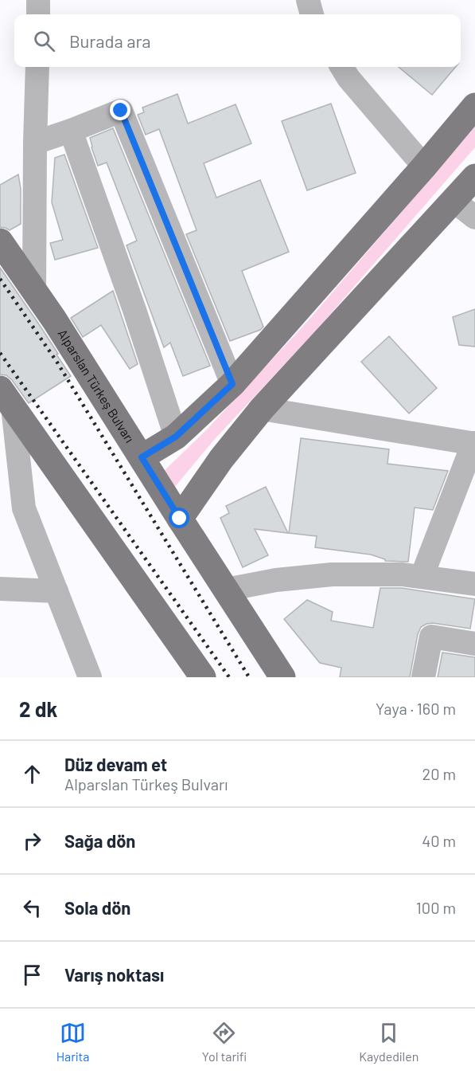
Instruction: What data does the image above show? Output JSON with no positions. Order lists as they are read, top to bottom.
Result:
{
  "streets": {
    "main road": ["Alparslan Türkeş Bulvarı"]
  },
  "page": {
    "search": "Burada ara",
    "heading": ["2 dk", "Yaya · 160 m"],
    "list": [
      ["Düz devam et", "Alparslan Türkeş Bulvarı", "20 m"],
      ["Sağa dön", "40 m"],
      ["Sola dön", "100 m"],
      "Varış noktası"
    ],
    "nav": ["Harita", "Yol tarifi", "Kaydedilen"]
  }
}
